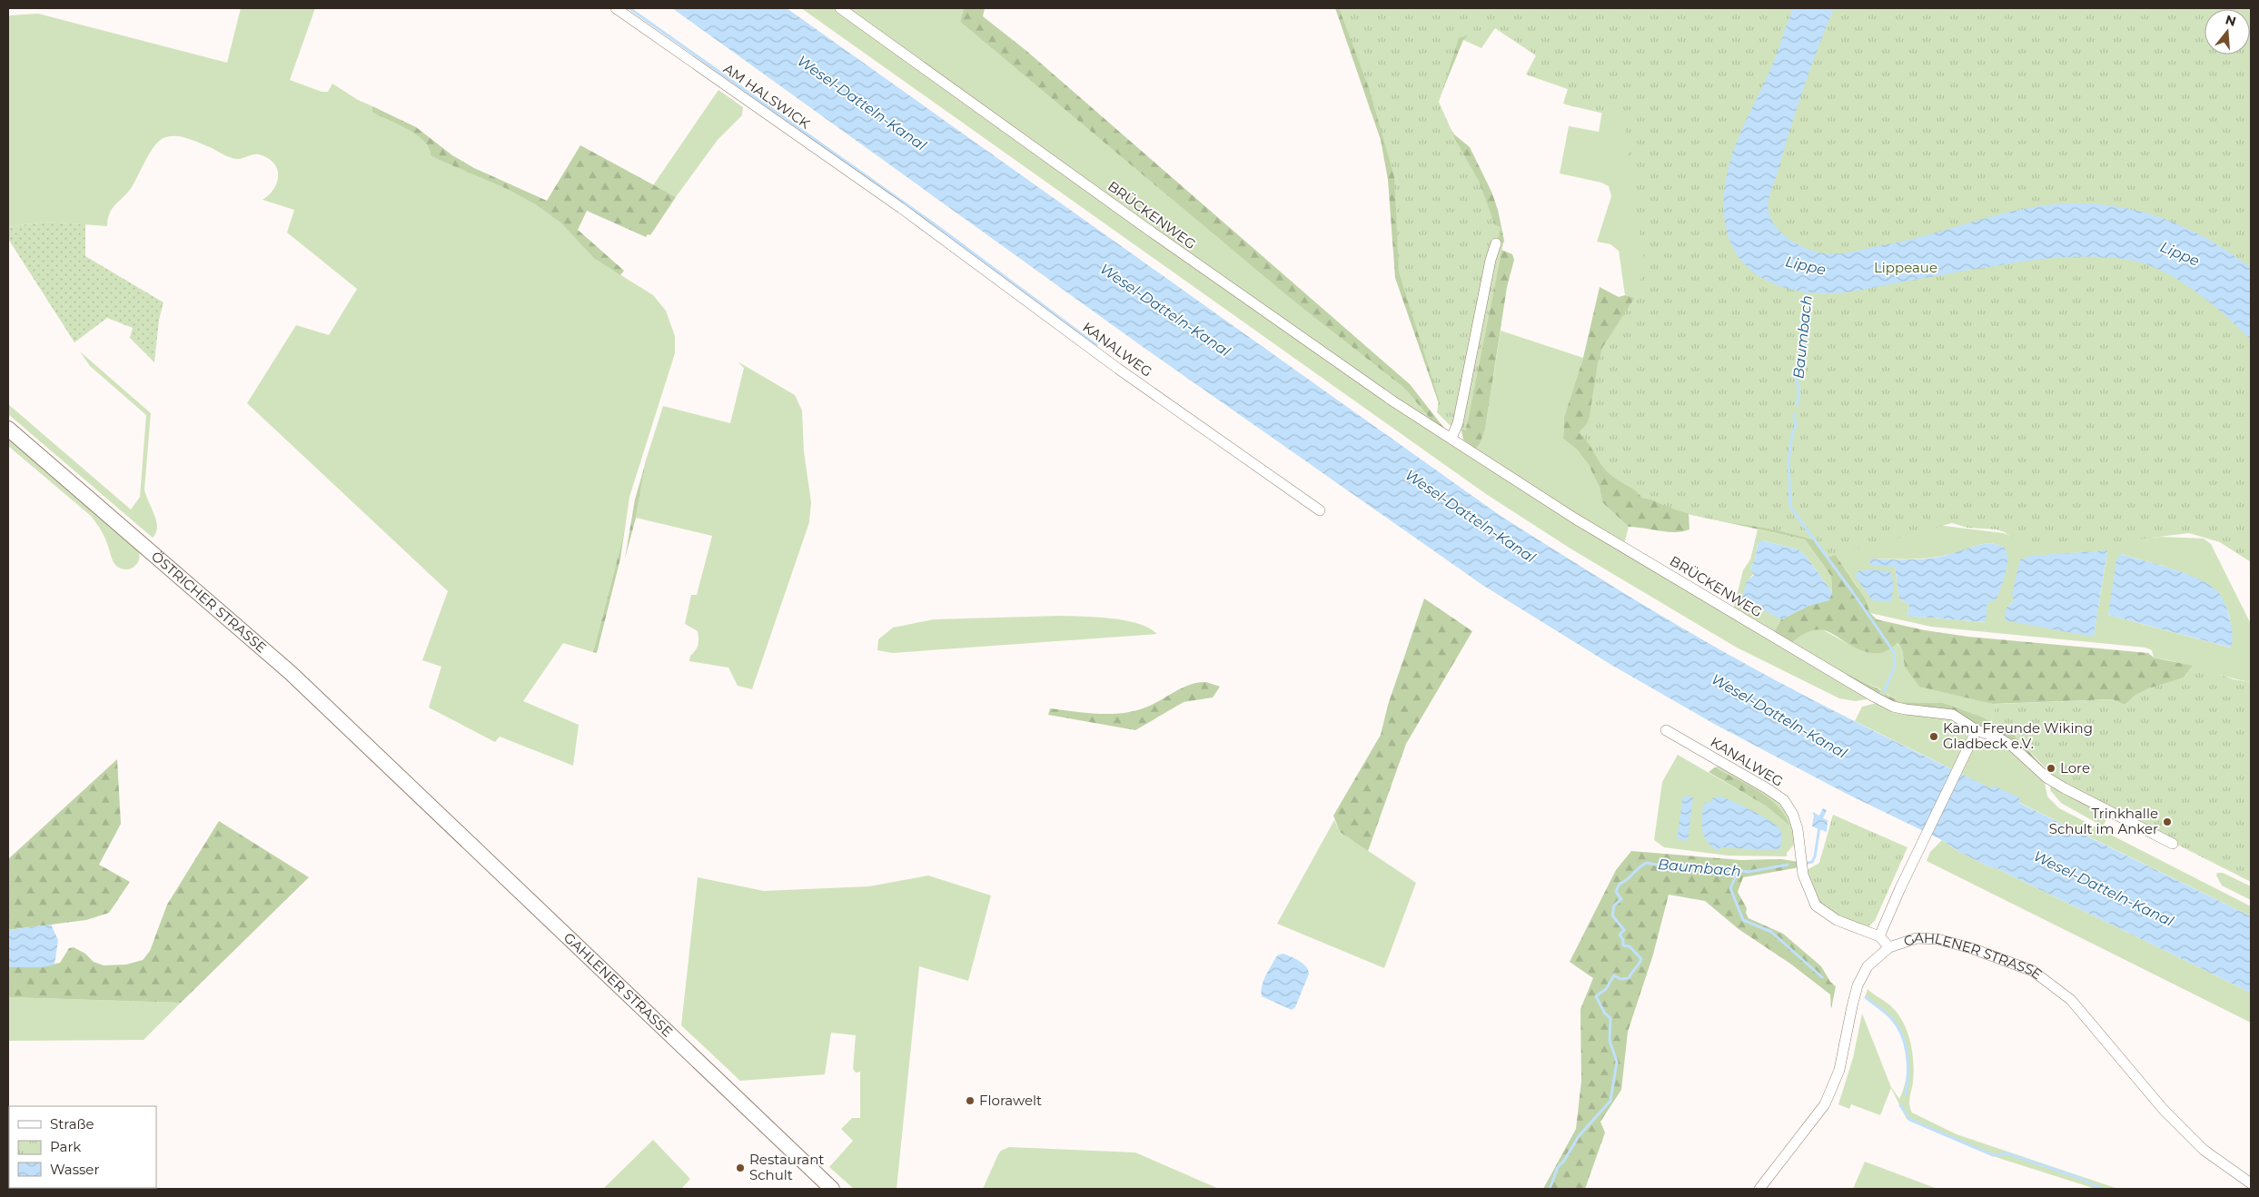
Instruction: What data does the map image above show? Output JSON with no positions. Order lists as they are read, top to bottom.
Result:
{
  "streets": {
    "main road": ["ÖSTRICHER STRASSE", "GAHLENER STRASSE"],
    "street": ["AM HALSWICK", "BRÜCKENWEG", "KANALWEG"]
  },
  "crossings": [
    ["AM HALSWICK", "KANALWEG"],
    ["KANALWEG", "GAHLENER STRASSE"],
    ["ÖSTRICHER STRASSE", "GAHLENER STRASSE"]
  ],
  "water": ["Wesel-Datteln-Kanal", "Lippe", "Baumbach"],
  "parks": ["Lippeaue"],
  "places": [
    "Kanu Freunde Wiking Gladbeck e.V.",
    "Lore",
    "Trinkhalle Schult im Anker",
    "Florawelt",
    "Restaurant Schult"
  ],
  "legend": ["Straße", "Park", "Wasser"],
  "north": "top"
}
